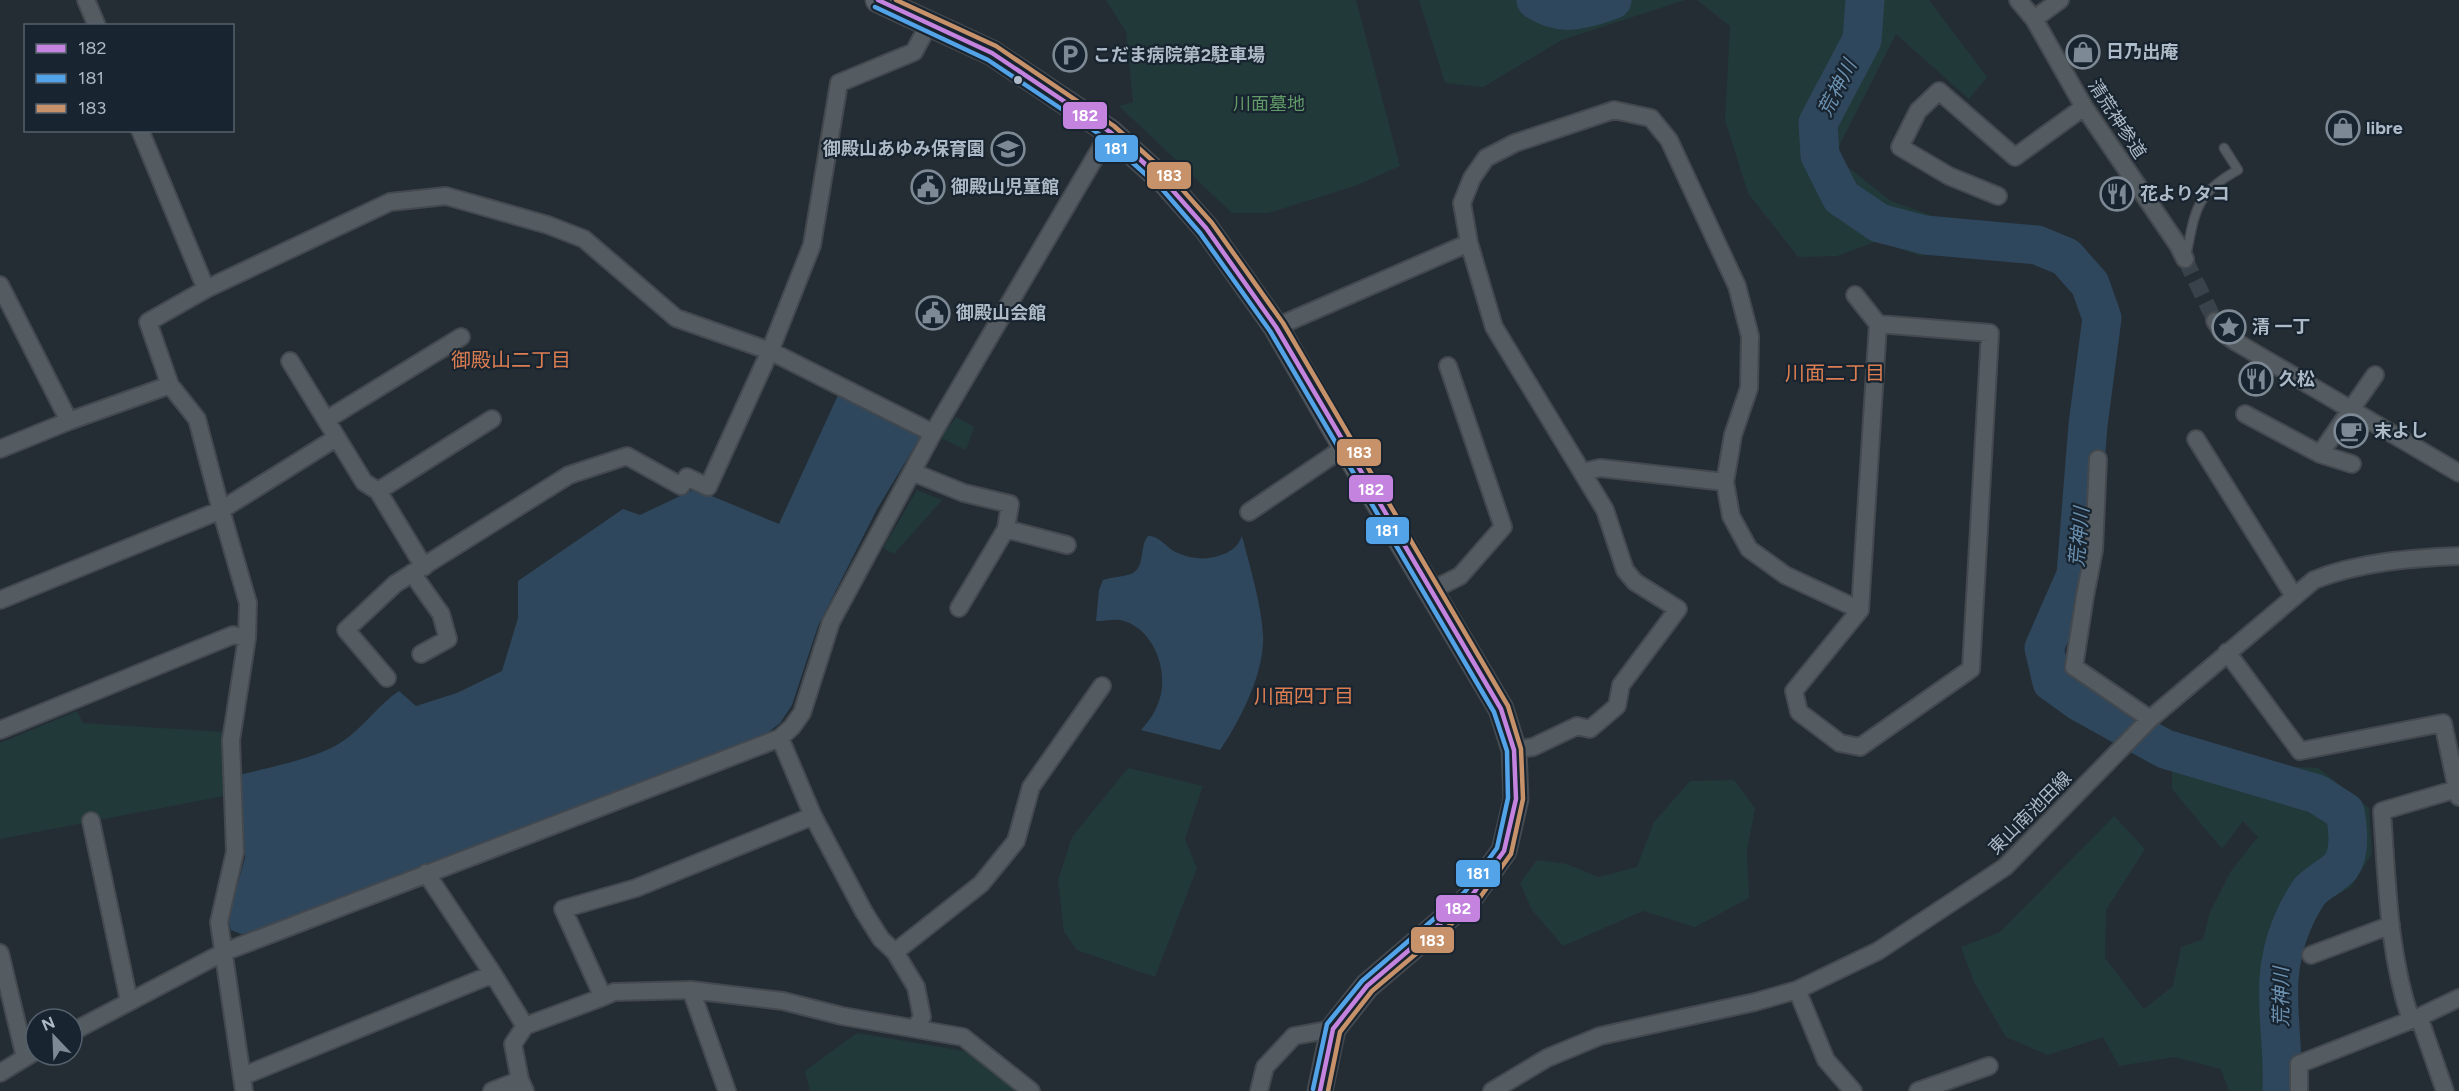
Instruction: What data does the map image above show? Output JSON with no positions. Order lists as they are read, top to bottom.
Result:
{
  "streets": {
    "street": ["清荒神参道", "東山南池田線"]
  },
  "districts": ["御殿山二丁目", "川面二丁目", "川面四丁目"],
  "water": ["荒神川"],
  "parks": ["川面墓地"],
  "places": {
    "shop": ["日乃出庵", "libre"],
    "parking": ["こだま病院第2駐車場"],
    "school or university": ["御殿山あゆみ保育園"],
    "public building": ["御殿山児童館", "御殿山会館"],
    "restaurant": ["花よりタコ", "久松"],
    "place": ["清 一丁"],
    "cafe": ["末よし"]
  },
  "lines": ["transit line 182", "transit line 183", "transit line 181"],
  "legend": ["182", "181", "183"],
  "north": "top left"
}
